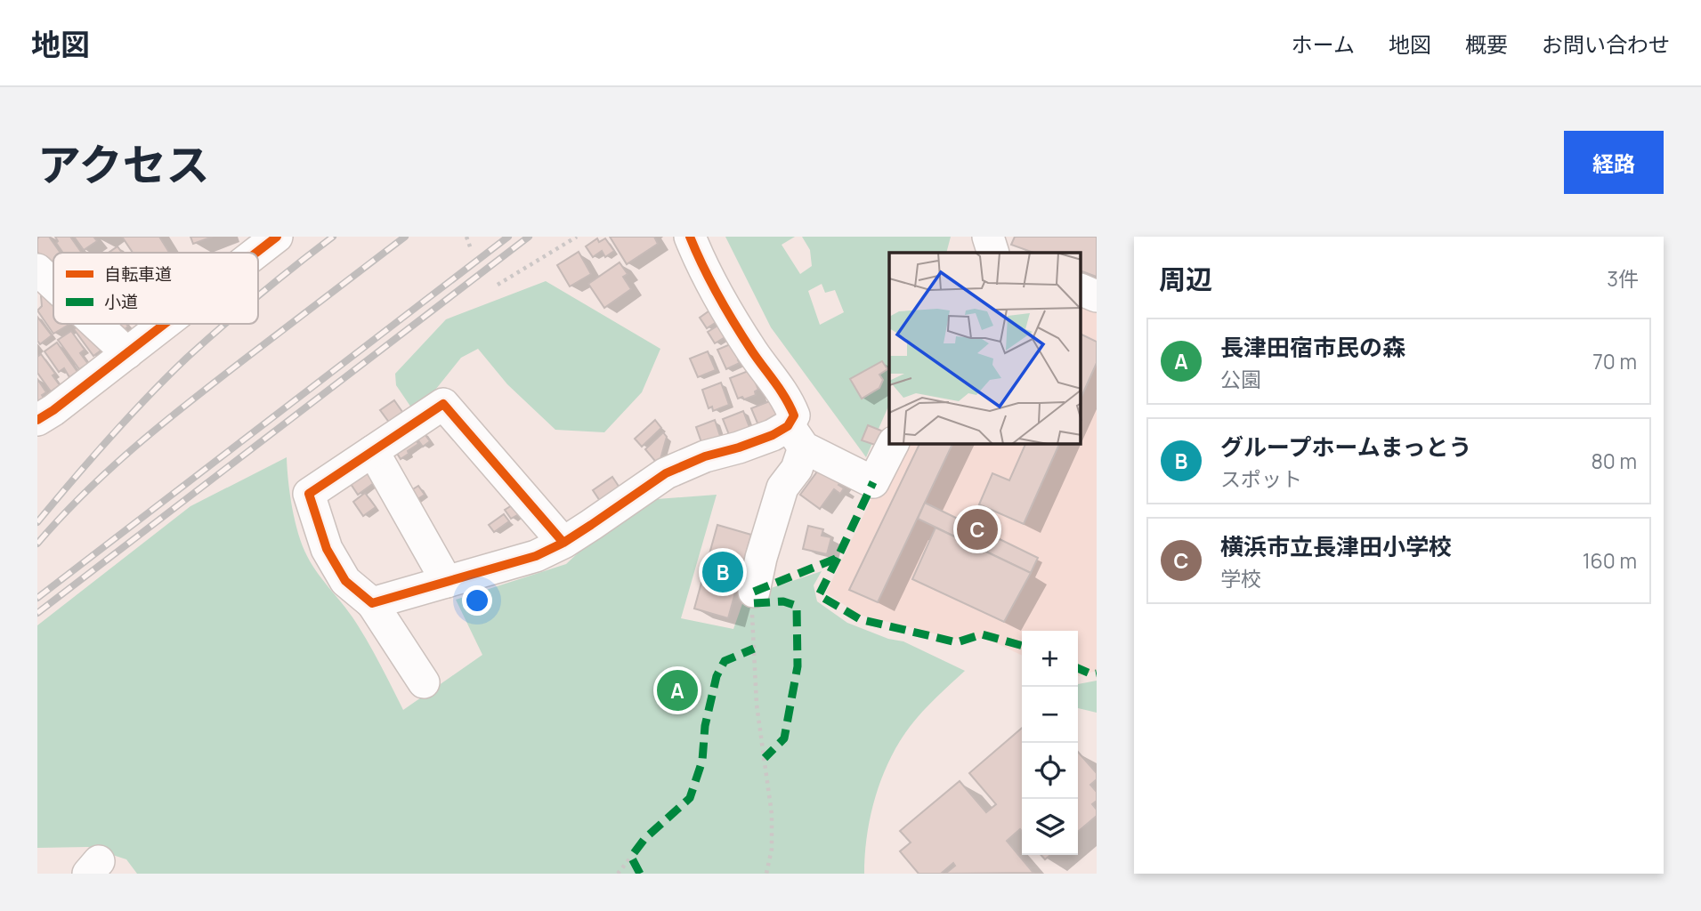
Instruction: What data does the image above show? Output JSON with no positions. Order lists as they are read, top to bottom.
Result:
{
  "legend": ["自転車道", "小道"],
  "page": {
    "header": "地図",
    "nav": [
      "ホーム",
      "地図",
      "概要",
      "お問い合わせ"
    ],
    "title": "アクセス",
    "buttons": "経路",
    "heading": ["周辺", "3件"],
    "list": [
      {
        "mark": "A",
        "name": "長津田宿市民の森",
        "note": "公園",
        "value": "70 m"
      },
      {
        "mark": "B",
        "name": "グループホームまっとう",
        "note": "スポット",
        "value": "80 m"
      },
      {
        "mark": "C",
        "name": "横浜市立長津田小学校",
        "note": "学校",
        "value": "160 m"
      }
    ],
    "pins": ["C", "B", "A"],
    "map_buttons": ["+", "−"]
  }
}
